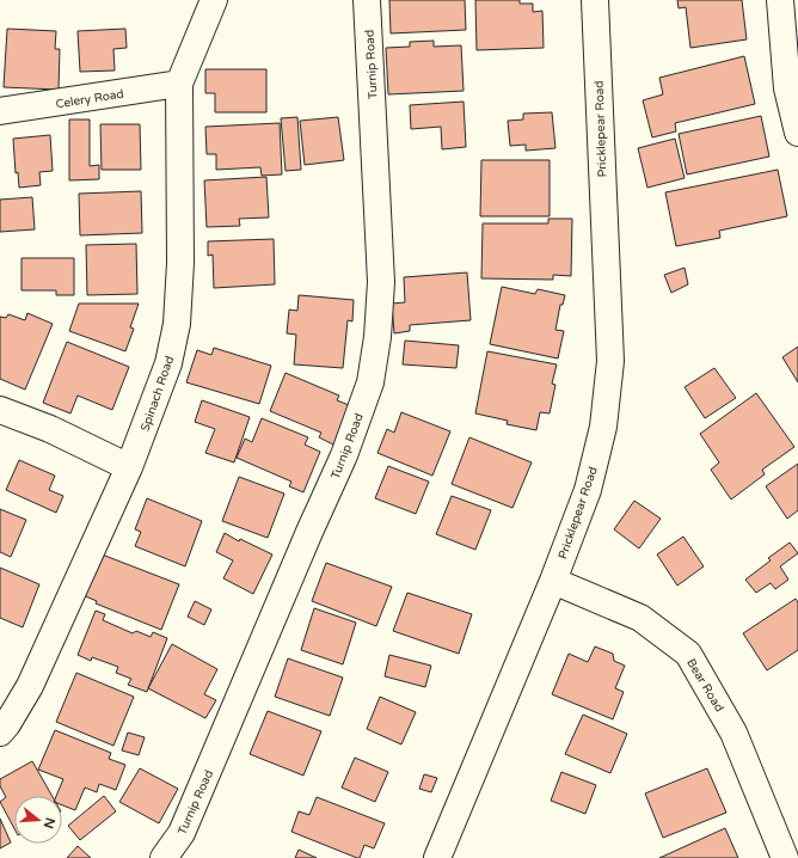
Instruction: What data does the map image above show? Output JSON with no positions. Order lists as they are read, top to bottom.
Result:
{
  "streets": {
    "street": [
      "Turnip Road",
      "Celery Road",
      "Pricklepear Road",
      "Spinach Road",
      "Bear Road"
    ]
  },
  "crossings": [
    ["Celery Road", "Spinach Road"],
    ["Pricklepear Road", "Bear Road"]
  ],
  "north": "right"
}
